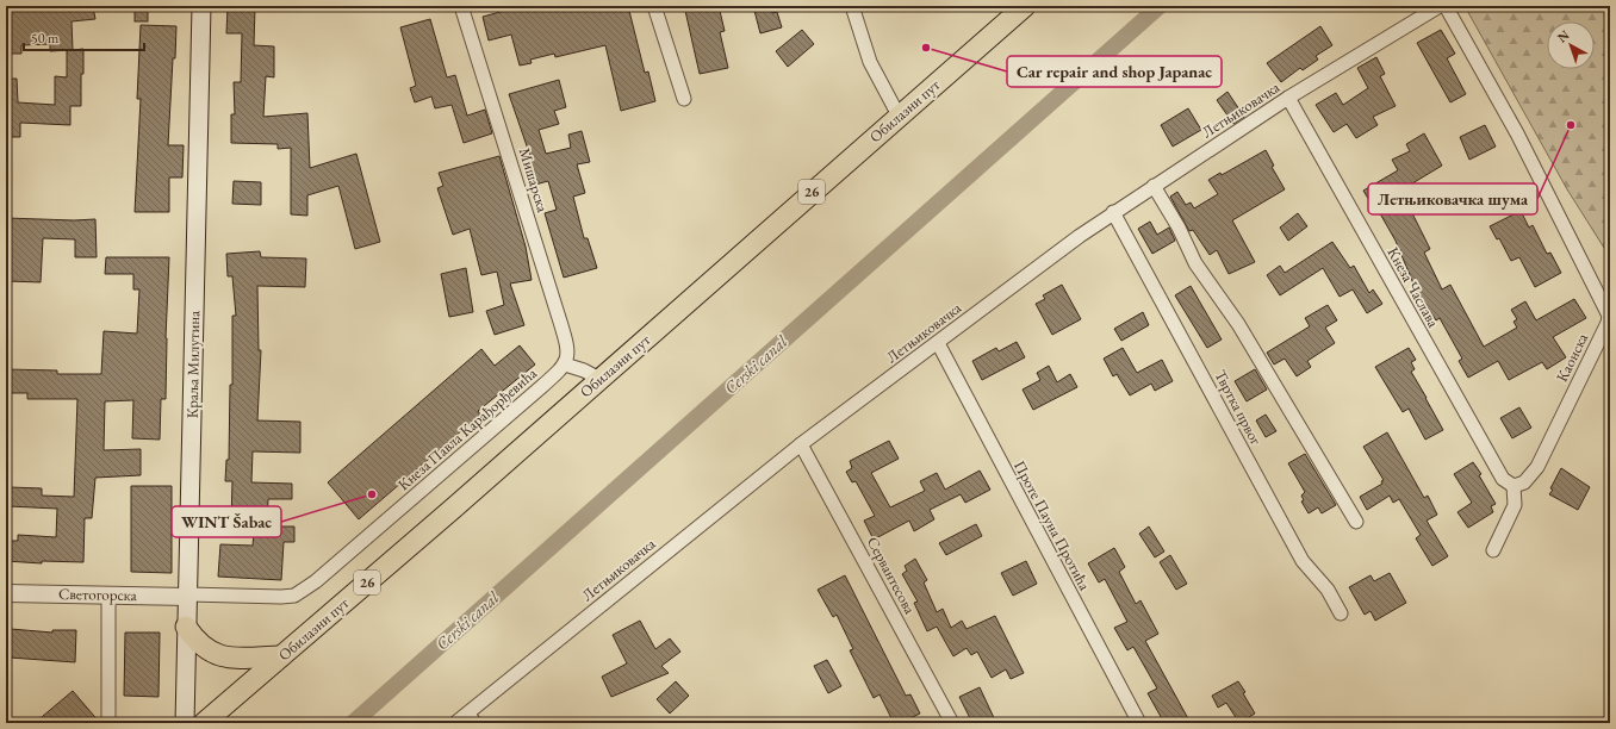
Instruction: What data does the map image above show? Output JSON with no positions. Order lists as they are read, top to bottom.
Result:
{
  "streets": {
    "main road": ["Обилазни пут", "26", "Краља Милутина"],
    "street": [
      "Летњиковачка",
      "Мишарска",
      "Кнеза Часлава",
      "Каонска",
      "Твртка првог",
      "Кнеза Павла Карађорђевића",
      "Проте Пауна Протића",
      "Сервантесова",
      "Светогорска"
    ]
  },
  "crossings": [
    ["Летњиковачка", "Кнеза Часлава"],
    ["Летњиковачка", "Твртка првог"],
    ["Летњиковачка", "Проте Пауна Протића"],
    ["Летњиковачка", "Сервантесова"],
    ["Мишарска", "Кнеза Павла Карађорђевића"],
    ["Кнеза Часлава", "Каонска"],
    ["Краља Милутина", "Кнеза Павла Карађорђевића"],
    ["Краља Милутина", "Светогорска"],
    ["Кнеза Павла Карађорђевића", "Светогорска"]
  ],
  "water": ["Cerski canal"],
  "places": ["Car repair and shop Japanac", "Летњиковачка шума", "WINT Šabac"],
  "scale_bar": "50 m",
  "north": "top left"
}
